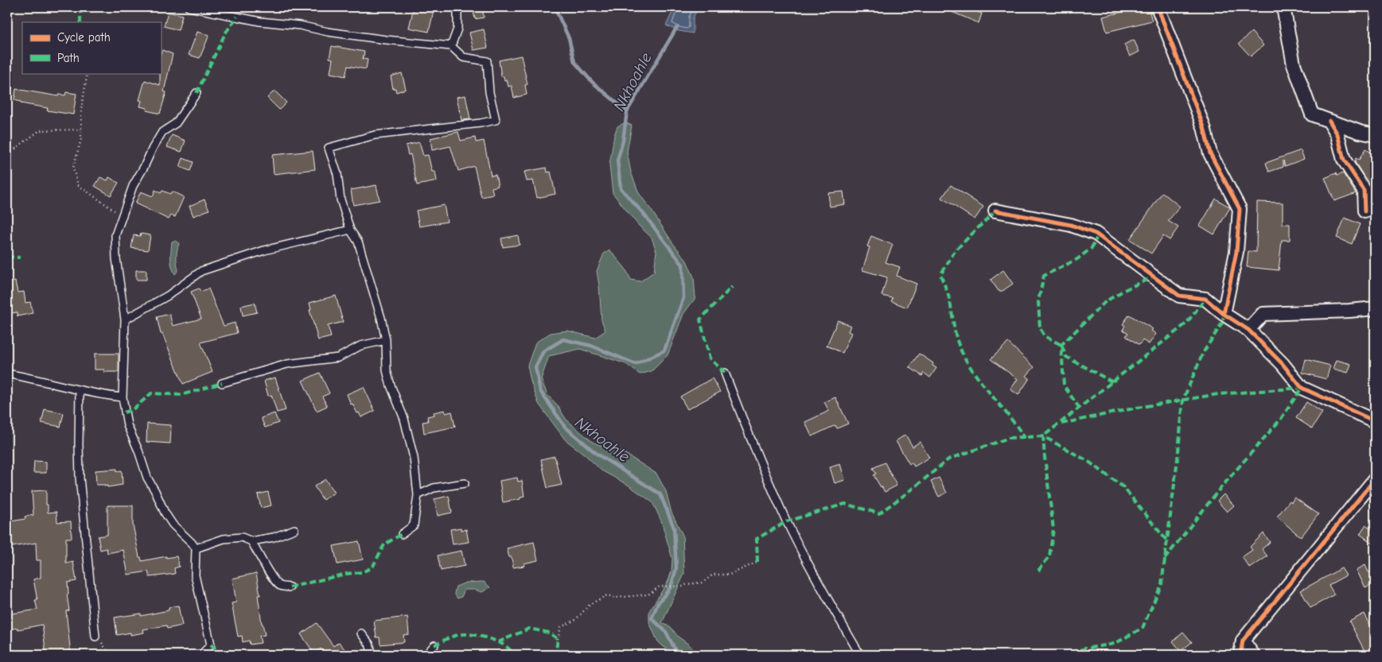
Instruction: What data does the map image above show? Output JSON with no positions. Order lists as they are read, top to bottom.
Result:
{
  "water": ["Nkhoahle"],
  "legend": ["Cycle path", "Path"]
}
